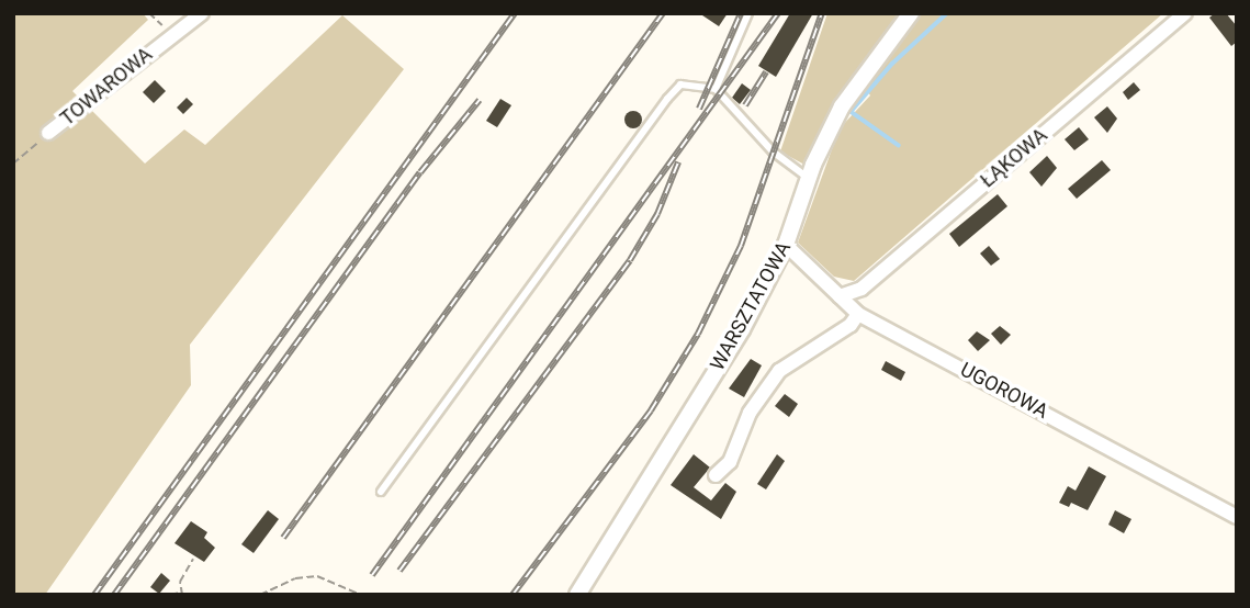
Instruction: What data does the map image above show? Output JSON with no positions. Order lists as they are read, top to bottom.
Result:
{
  "streets": {
    "street": [
      "TOWAROWA",
      "ŁĄKOWA",
      "WARSZTATOWA",
      "UGOROWA"
    ]
  },
  "crossings": [
    ["ŁĄKOWA", "UGOROWA"],
    ["WARSZTATOWA", "UGOROWA"]
  ]
}
